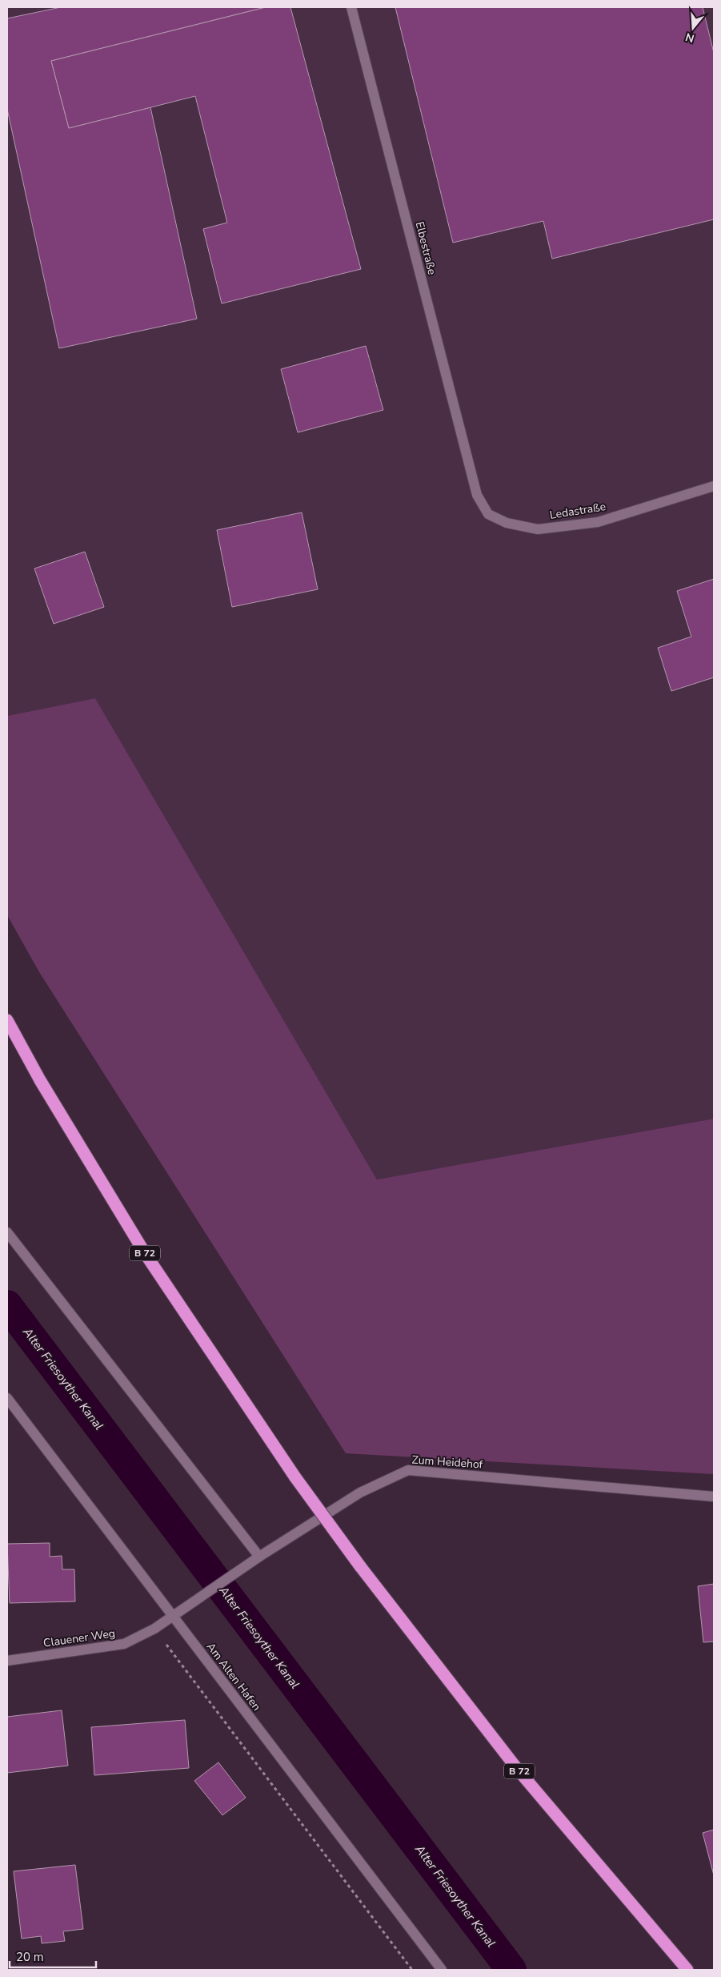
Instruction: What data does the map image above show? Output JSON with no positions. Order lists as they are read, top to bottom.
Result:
{
  "streets": {
    "highway": ["B 72"],
    "street": [
      "Elbestraße",
      "Ledastraße",
      "Zum Heidehof",
      "Clauener Weg",
      "Am Alten Hafen"
    ]
  },
  "crossings": [
    ["Elbestraße", "Ledastraße"],
    ["Zum Heidehof", "Clauener Weg"],
    ["Zum Heidehof", "Am Alten Hafen"],
    ["Clauener Weg", "Am Alten Hafen"]
  ],
  "water": ["Alter Friesoyther Kanal"],
  "scale_bar": "20 m",
  "north": "bottom"
}
